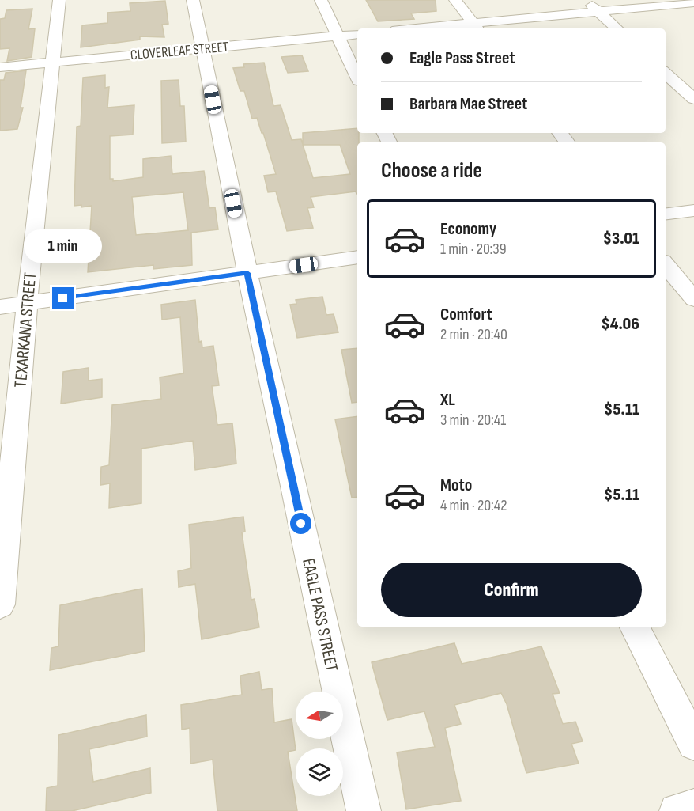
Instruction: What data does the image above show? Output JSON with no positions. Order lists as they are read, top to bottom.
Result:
{
  "streets": {
    "street": ["CLOVERLEAF STREET", "TEXARKANA STREET", "EAGLE PASS STREET"]
  },
  "crossings": [
    ["CLOVERLEAF STREET", "TEXARKANA STREET"],
    ["CLOVERLEAF STREET", "EAGLE PASS STREET"]
  ],
  "north": "left",
  "page": {
    "banner": ["Eagle Pass Street", "Barbara Mae Street"],
    "heading": "Choose a ride",
    "list": [
      {
        "name": "Economy",
        "note": "1 min · 20:39",
        "value": "$3.01"
      },
      {
        "name": "Comfort",
        "note": "2 min · 20:40",
        "value": "$4.06"
      },
      {
        "name": "XL",
        "note": "3 min · 20:41",
        "value": "$5.11"
      },
      {
        "name": "Moto",
        "note": "4 min · 20:42",
        "value": "$5.11"
      }
    ],
    "bubble": "1 min",
    "buttons": "Confirm"
  }
}
